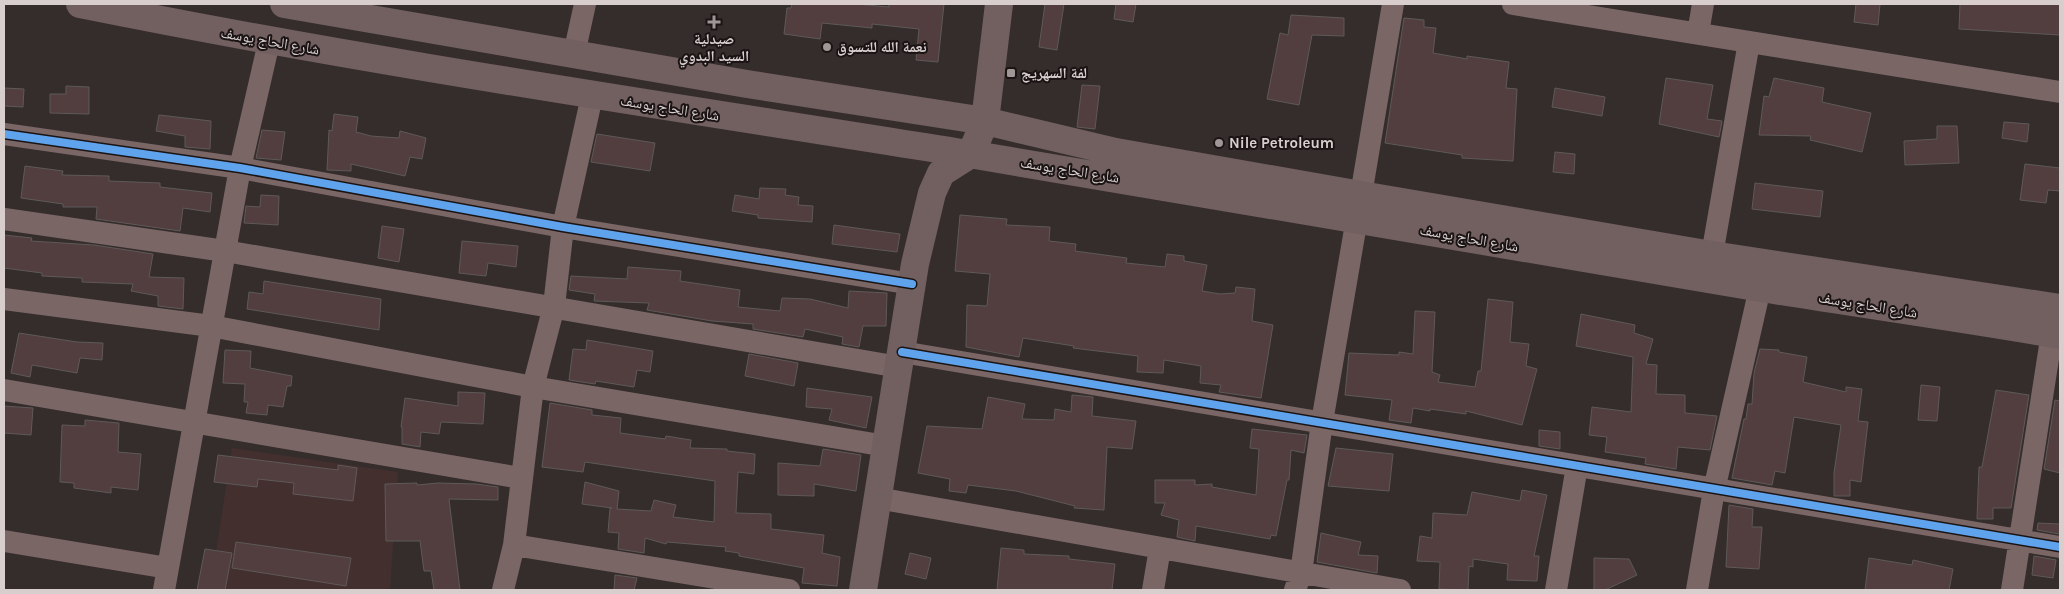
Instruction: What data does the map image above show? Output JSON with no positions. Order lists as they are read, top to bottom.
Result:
{
  "streets": {
    "main road": ["شارع الحاج يوسف"]
  },
  "places": {
    "health": ["صيدلية السيد البدوي"],
    "other": ["نعمة الله للتسوق", "Nile Petroleum"],
    "transit": ["لفة السهريج"]
  }
}
